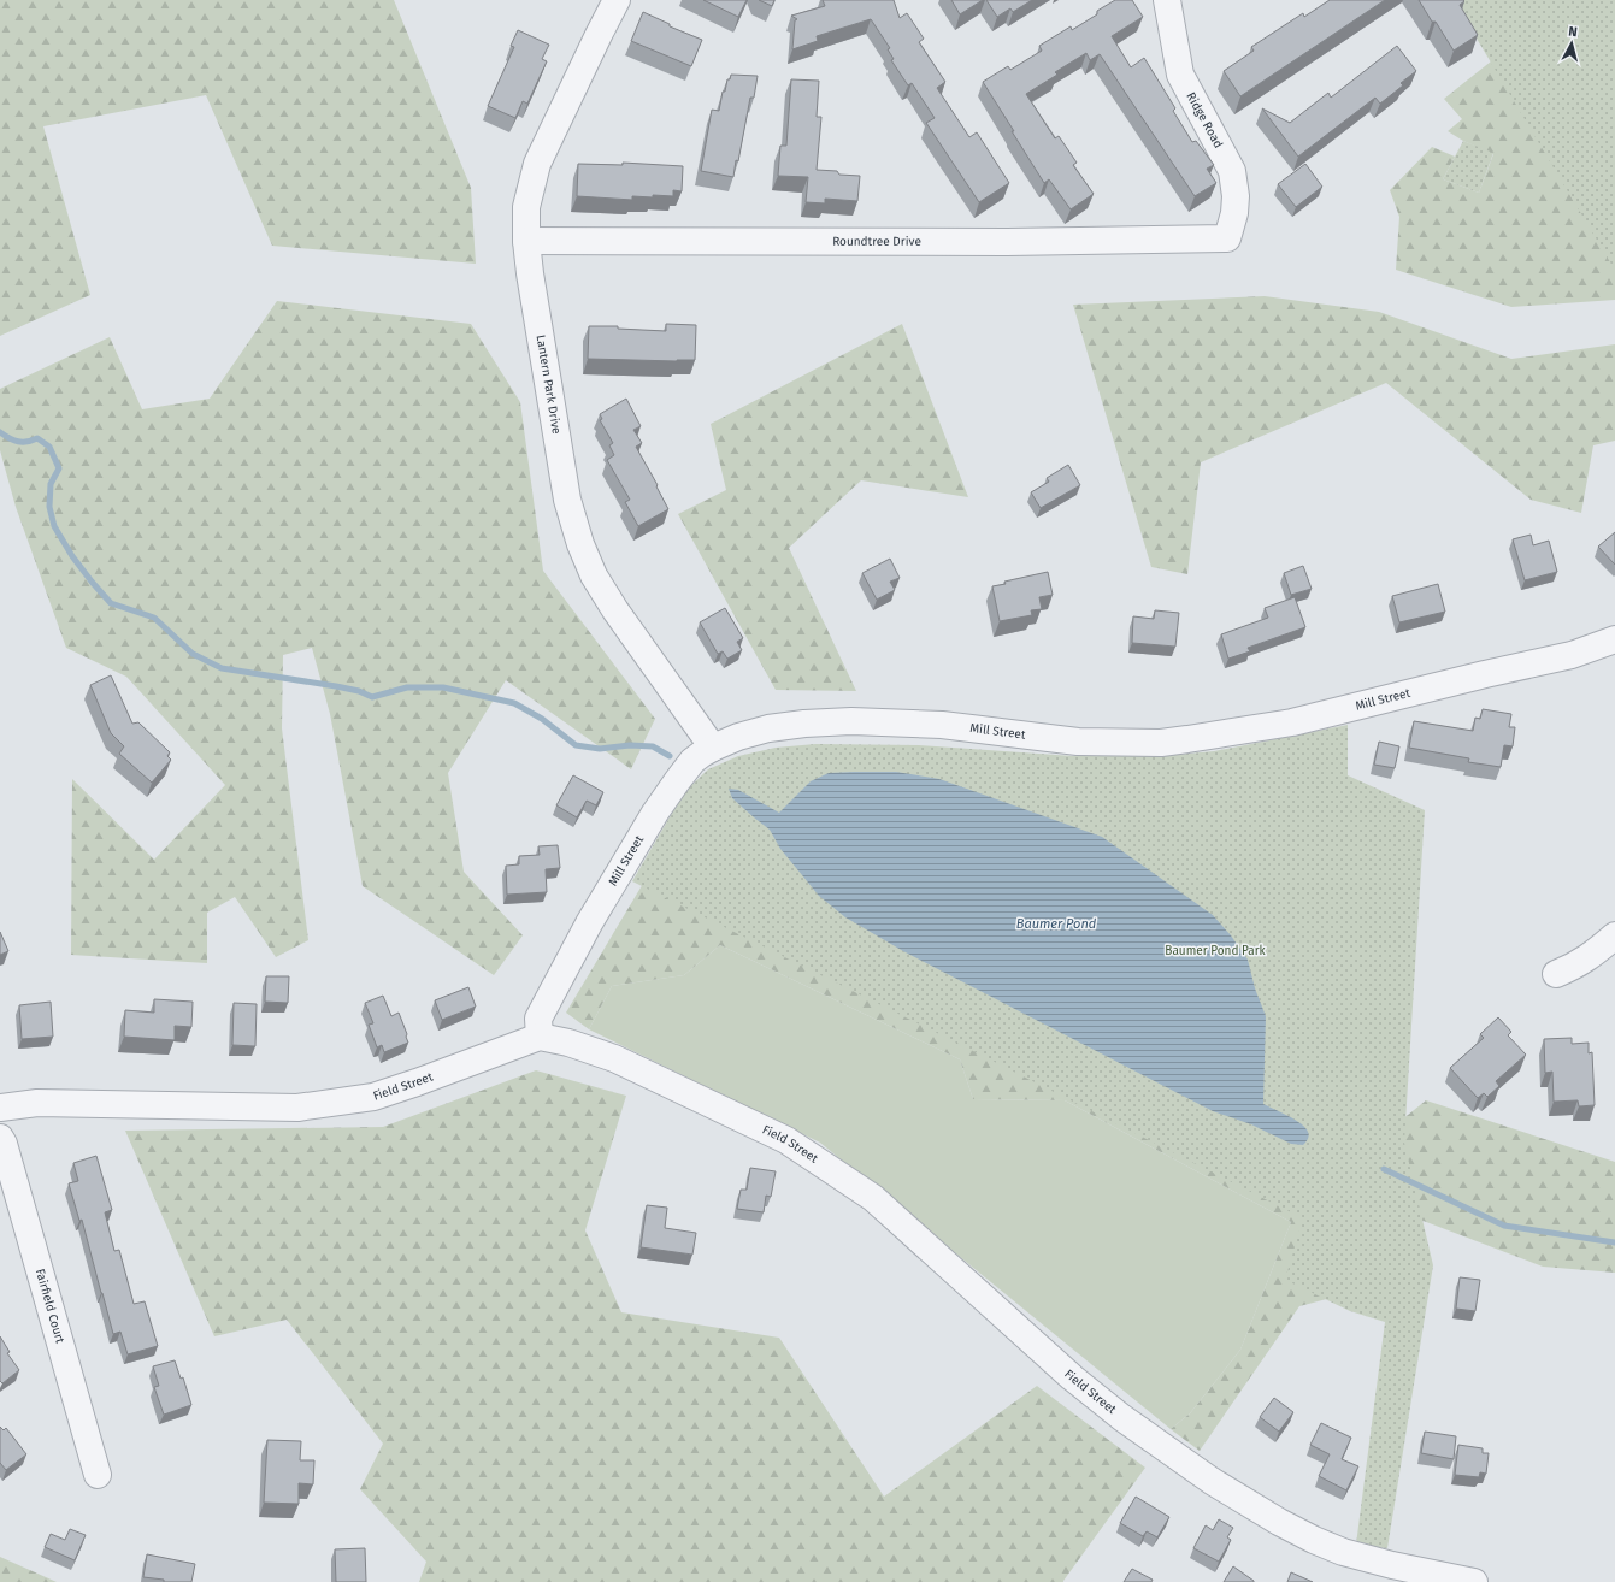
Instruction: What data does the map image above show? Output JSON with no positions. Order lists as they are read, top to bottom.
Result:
{
  "streets": {
    "street": [
      "Ridge Road",
      "Roundtree Drive",
      "Lantern Park Drive",
      "Mill Street",
      "Field Street",
      "Fairfield Court"
    ]
  },
  "crossings": [
    ["Ridge Road", "Roundtree Drive"],
    ["Roundtree Drive", "Lantern Park Drive"],
    ["Lantern Park Drive", "Mill Street"],
    ["Mill Street", "Field Street"]
  ],
  "water": ["Baumer Pond"],
  "parks": ["Baumer Pond Park"],
  "north": "top"
}
